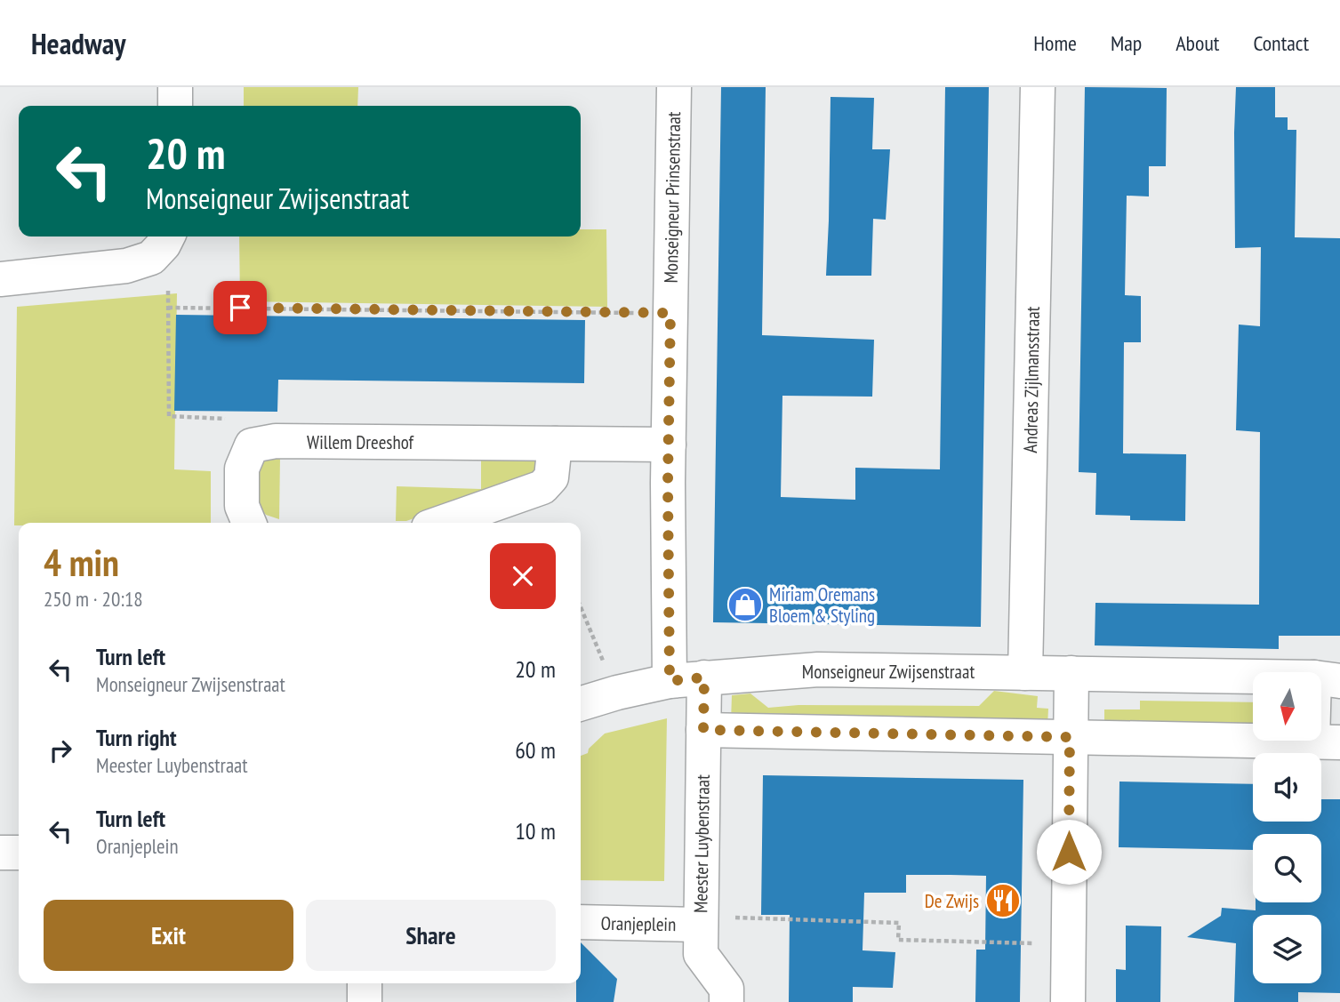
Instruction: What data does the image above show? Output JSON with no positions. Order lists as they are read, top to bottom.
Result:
{
  "streets": {
    "street": [
      "Monseigneur Prinsenstraat",
      "Andreas Zijlmansstraat",
      "Willem Dreeshof",
      "Monseigneur Zwijsenstraat",
      "Meester Luybenstraat",
      "Oranjeplein"
    ]
  },
  "crossings": [
    ["Monseigneur Prinsenstraat", "Willem Dreeshof"],
    ["Andreas Zijlmansstraat", "Monseigneur Zwijsenstraat"],
    ["Monseigneur Zwijsenstraat", "Meester Luybenstraat"],
    ["Meester Luybenstraat", "Oranjeplein"]
  ],
  "places": {
    "shop": ["Miriam Oremans Bloem & Styling"],
    "restaurant": ["De Zwijs"]
  },
  "north": "bottom",
  "page": {
    "header": "Headway",
    "nav": [
      "Home",
      "Map",
      "About",
      "Contact"
    ],
    "turn": ["20 m", "Monseigneur Zwijsenstraat"],
    "heading": ["4 min", "250 m · 20:18"],
    "list": [
      {
        "name": "Turn left",
        "note": "Monseigneur Zwijsenstraat",
        "value": "20 m"
      },
      {
        "name": "Turn right",
        "note": "Meester Luybenstraat",
        "value": "60 m"
      },
      {
        "name": "Turn left",
        "note": "Oranjeplein",
        "value": "10 m"
      }
    ],
    "buttons": ["Exit", "Share"]
  }
}
